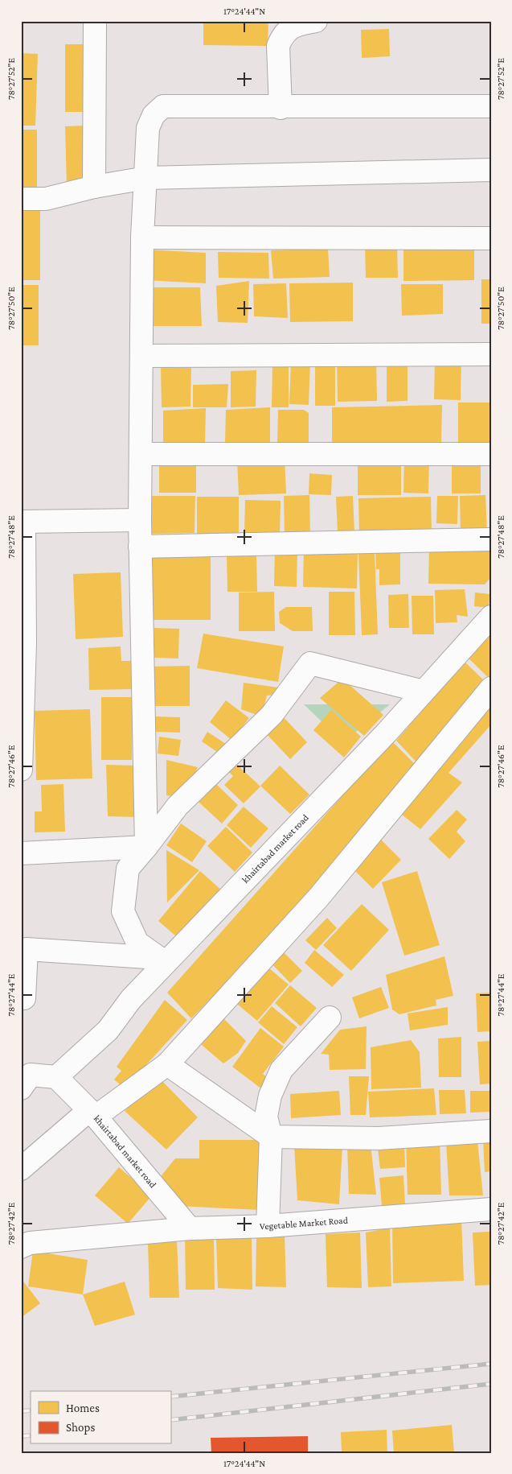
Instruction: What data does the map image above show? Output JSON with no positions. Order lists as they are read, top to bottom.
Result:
{
  "streets": {
    "street": ["khairtabad market road", "Vegetable Market Road"]
  },
  "crossings": [
    ["khairtabad market road", "Vegetable Market Road"]
  ],
  "legend": ["Homes", "Shops"],
  "coordinates": [
    "17°24'44\"N",
    "78°27'52\"E",
    "78°27'50\"E",
    "78°27'48\"E",
    "78°27'46\"E",
    "78°27'44\"E",
    "78°27'42\"E"
  ]
}
